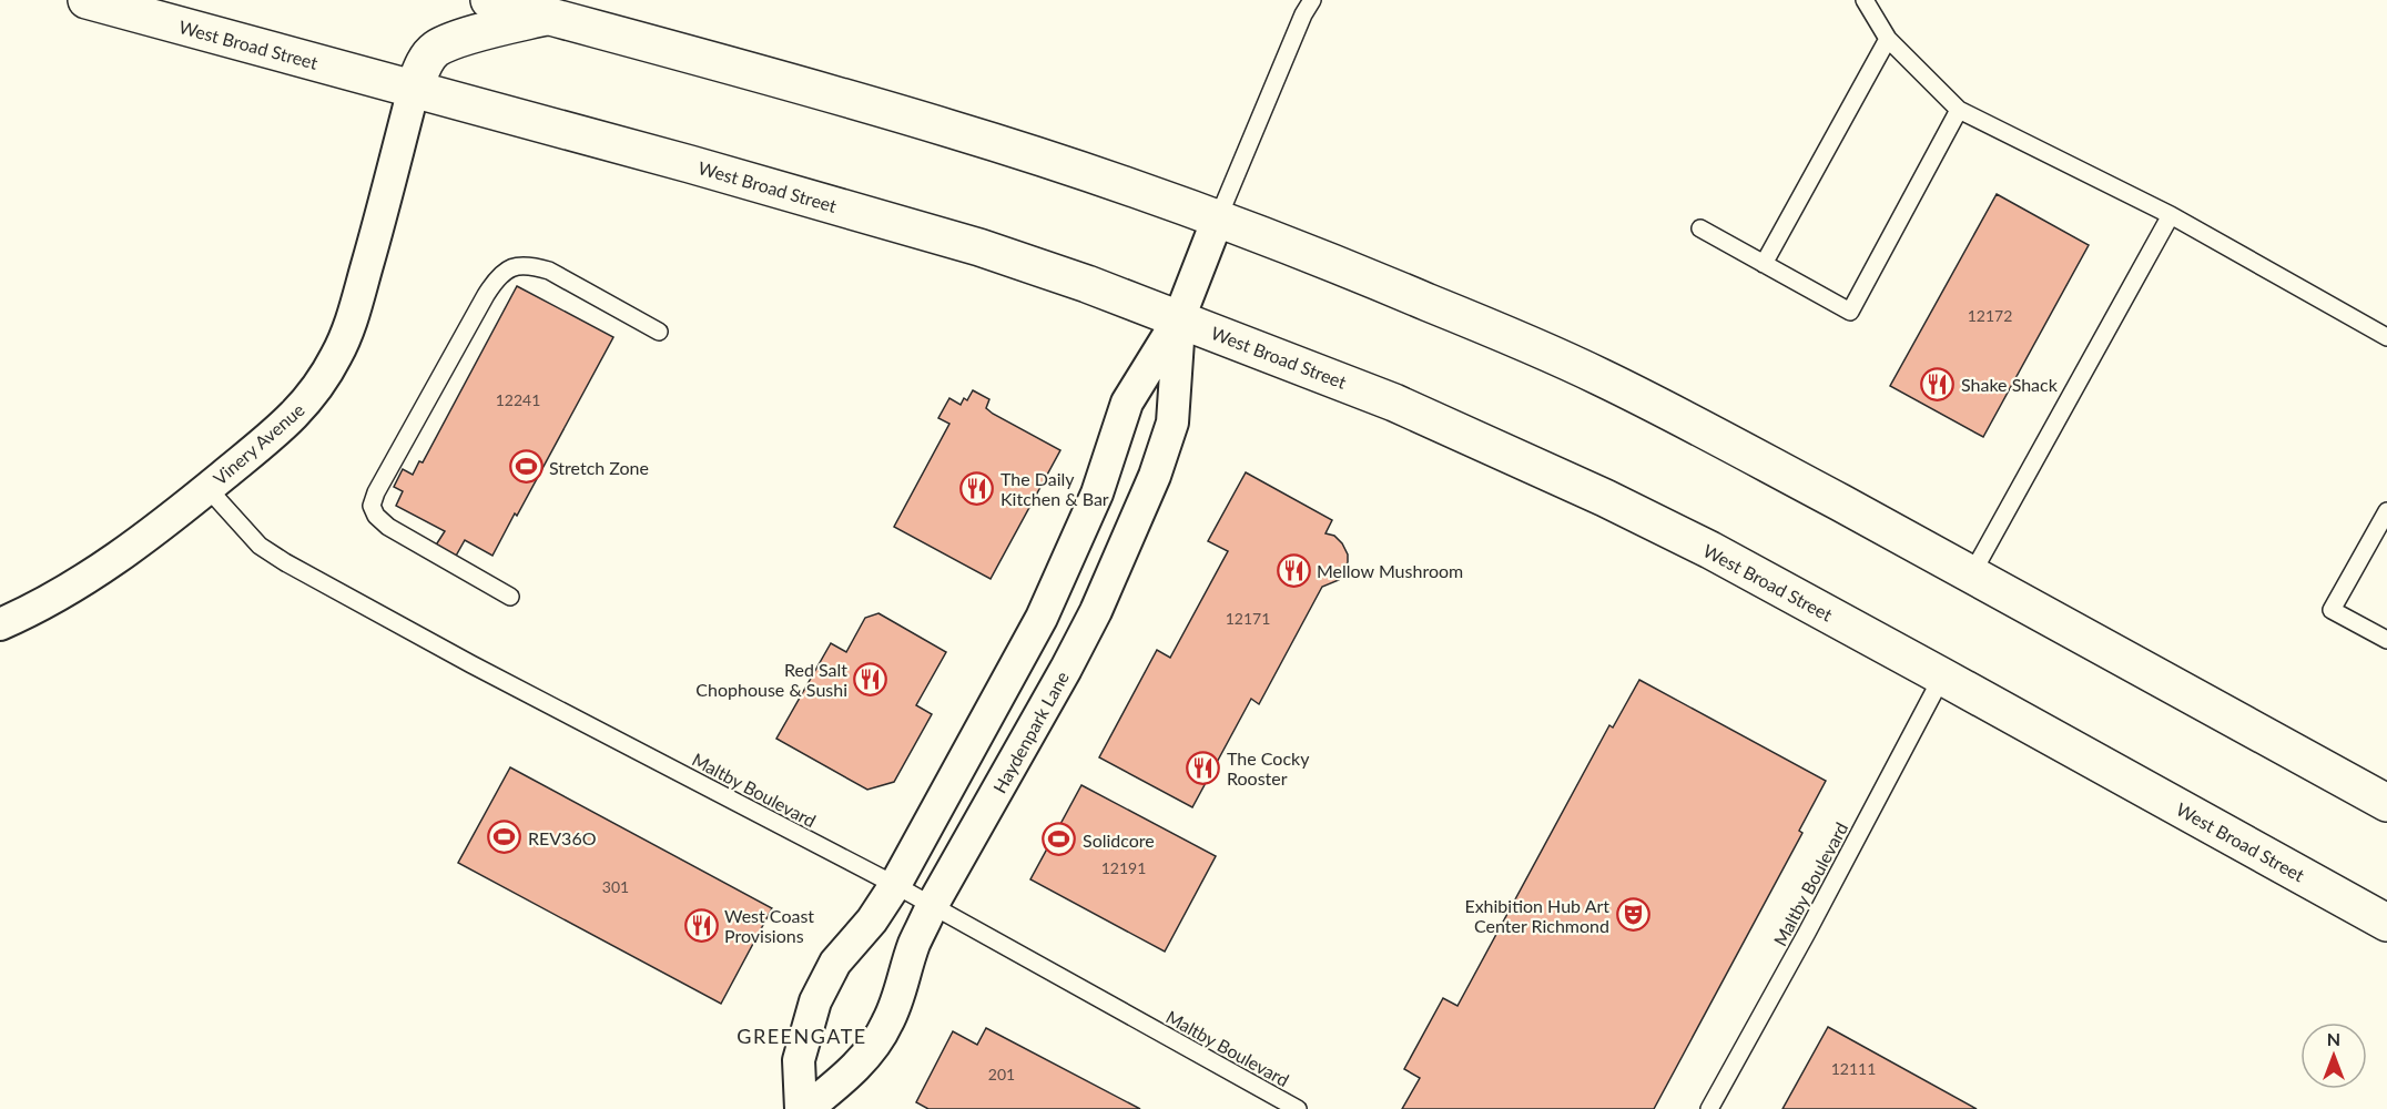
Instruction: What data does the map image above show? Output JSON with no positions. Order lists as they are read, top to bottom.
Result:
{
  "streets": {
    "main road": ["West Broad Street"],
    "street": ["Vinery Avenue", "Haydenpark Lane"],
    "lane": ["Maltby Boulevard"]
  },
  "crossings": [
    ["West Broad Street", "Vinery Avenue"],
    ["West Broad Street", "Haydenpark Lane"],
    ["West Broad Street", "Maltby Boulevard"],
    ["Vinery Avenue", "Maltby Boulevard"],
    ["Haydenpark Lane", "Maltby Boulevard"]
  ],
  "districts": ["GREENGATE"],
  "places": {
    "restaurant": [
      "Shake Shack",
      "The Daily Kitchen & Bar",
      "Mellow Mushroom",
      "Red Salt Chophouse & Sushi",
      "The Cocky Rooster",
      "West Coast Provisions"
    ],
    "sports": ["Stretch Zone", "REV36O", "Solidcore"],
    "theatre": ["Exhibition Hub Art Center Richmond"]
  },
  "house_numbers": [
    "12172",
    "12241",
    "12171",
    "12191",
    "301",
    "12111",
    "201"
  ],
  "north": "top"
}
